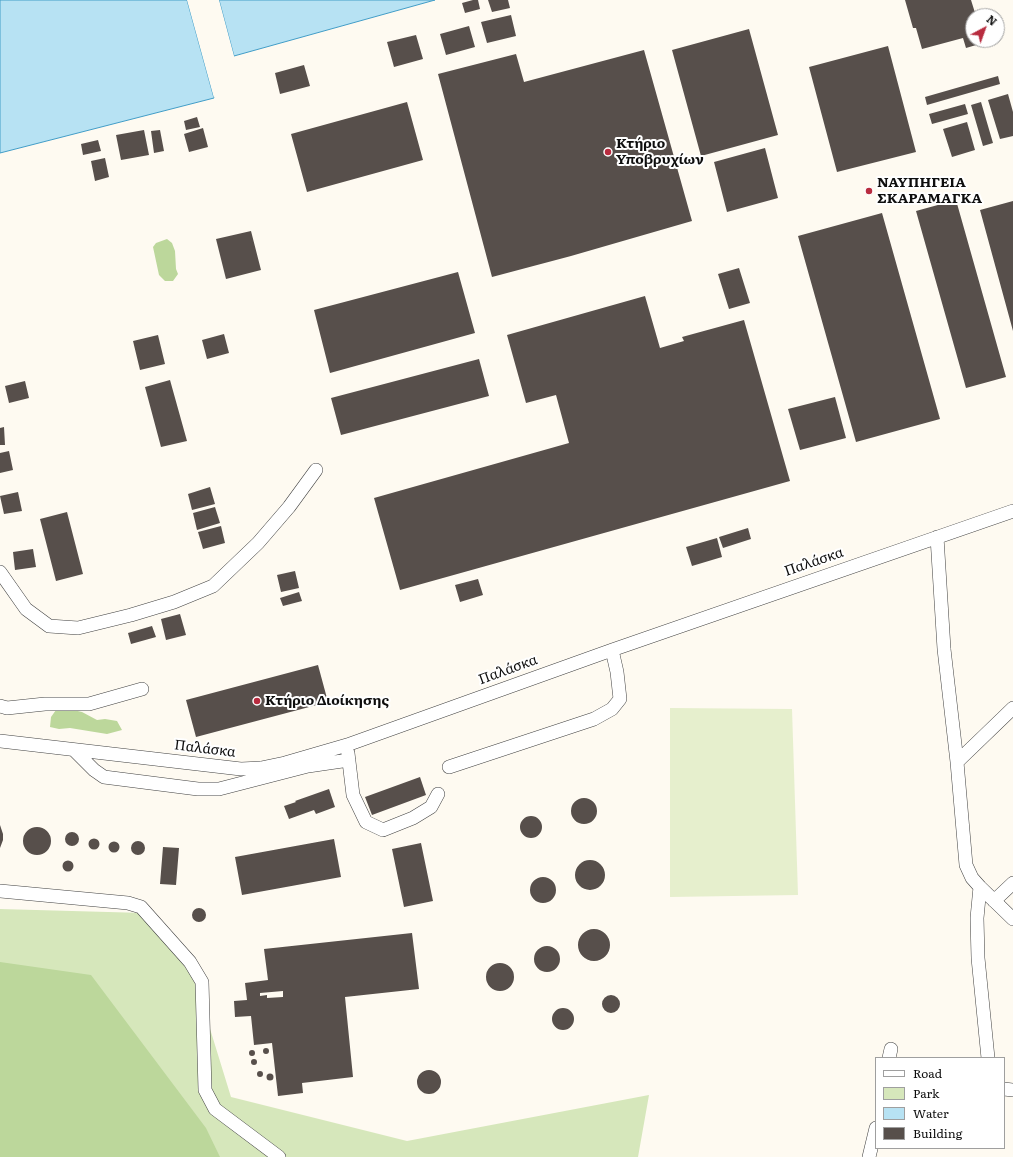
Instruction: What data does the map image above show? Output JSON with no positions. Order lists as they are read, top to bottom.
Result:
{
  "streets": {
    "street": ["Παλάσκα"]
  },
  "places": ["Κτήριο Υποβρυχίων", "ΝΑΥΠΗΓΕΙΑ ΣΚΑΡΑΜΑΓΚΑ", "Κτήριο Διοίκησης"],
  "legend": [
    "Road",
    "Park",
    "Water",
    "Building"
  ],
  "north": "top right"
}
